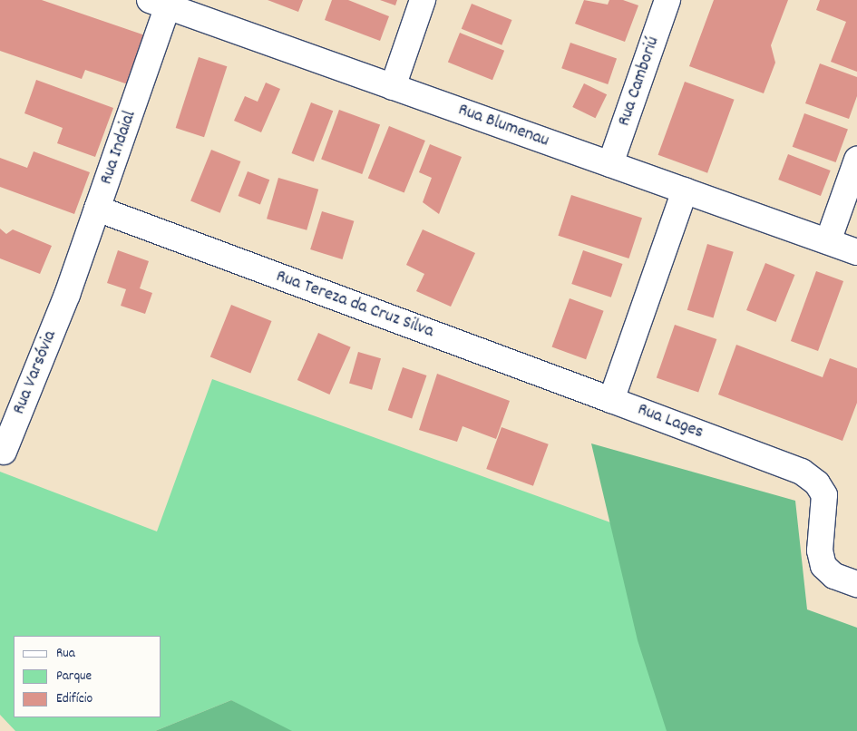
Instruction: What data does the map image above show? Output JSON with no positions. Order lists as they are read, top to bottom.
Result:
{
  "streets": {
    "street": [
      "Rua Camboriú",
      "Rua Blumenau",
      "Rua Indaial",
      "Rua Tereza da Cruz Silva",
      "Rua Varsóvia",
      "Rua Lages"
    ]
  },
  "crossings": [
    ["Rua Camboriú", "Rua Blumenau"],
    ["Rua Blumenau", "Rua Indaial"],
    ["Rua Indaial", "Rua Tereza da Cruz Silva"],
    ["Rua Indaial", "Rua Varsóvia"],
    ["Rua Tereza da Cruz Silva", "Rua Lages"]
  ],
  "legend": ["Rua", "Parque", "Edifício"]
}
